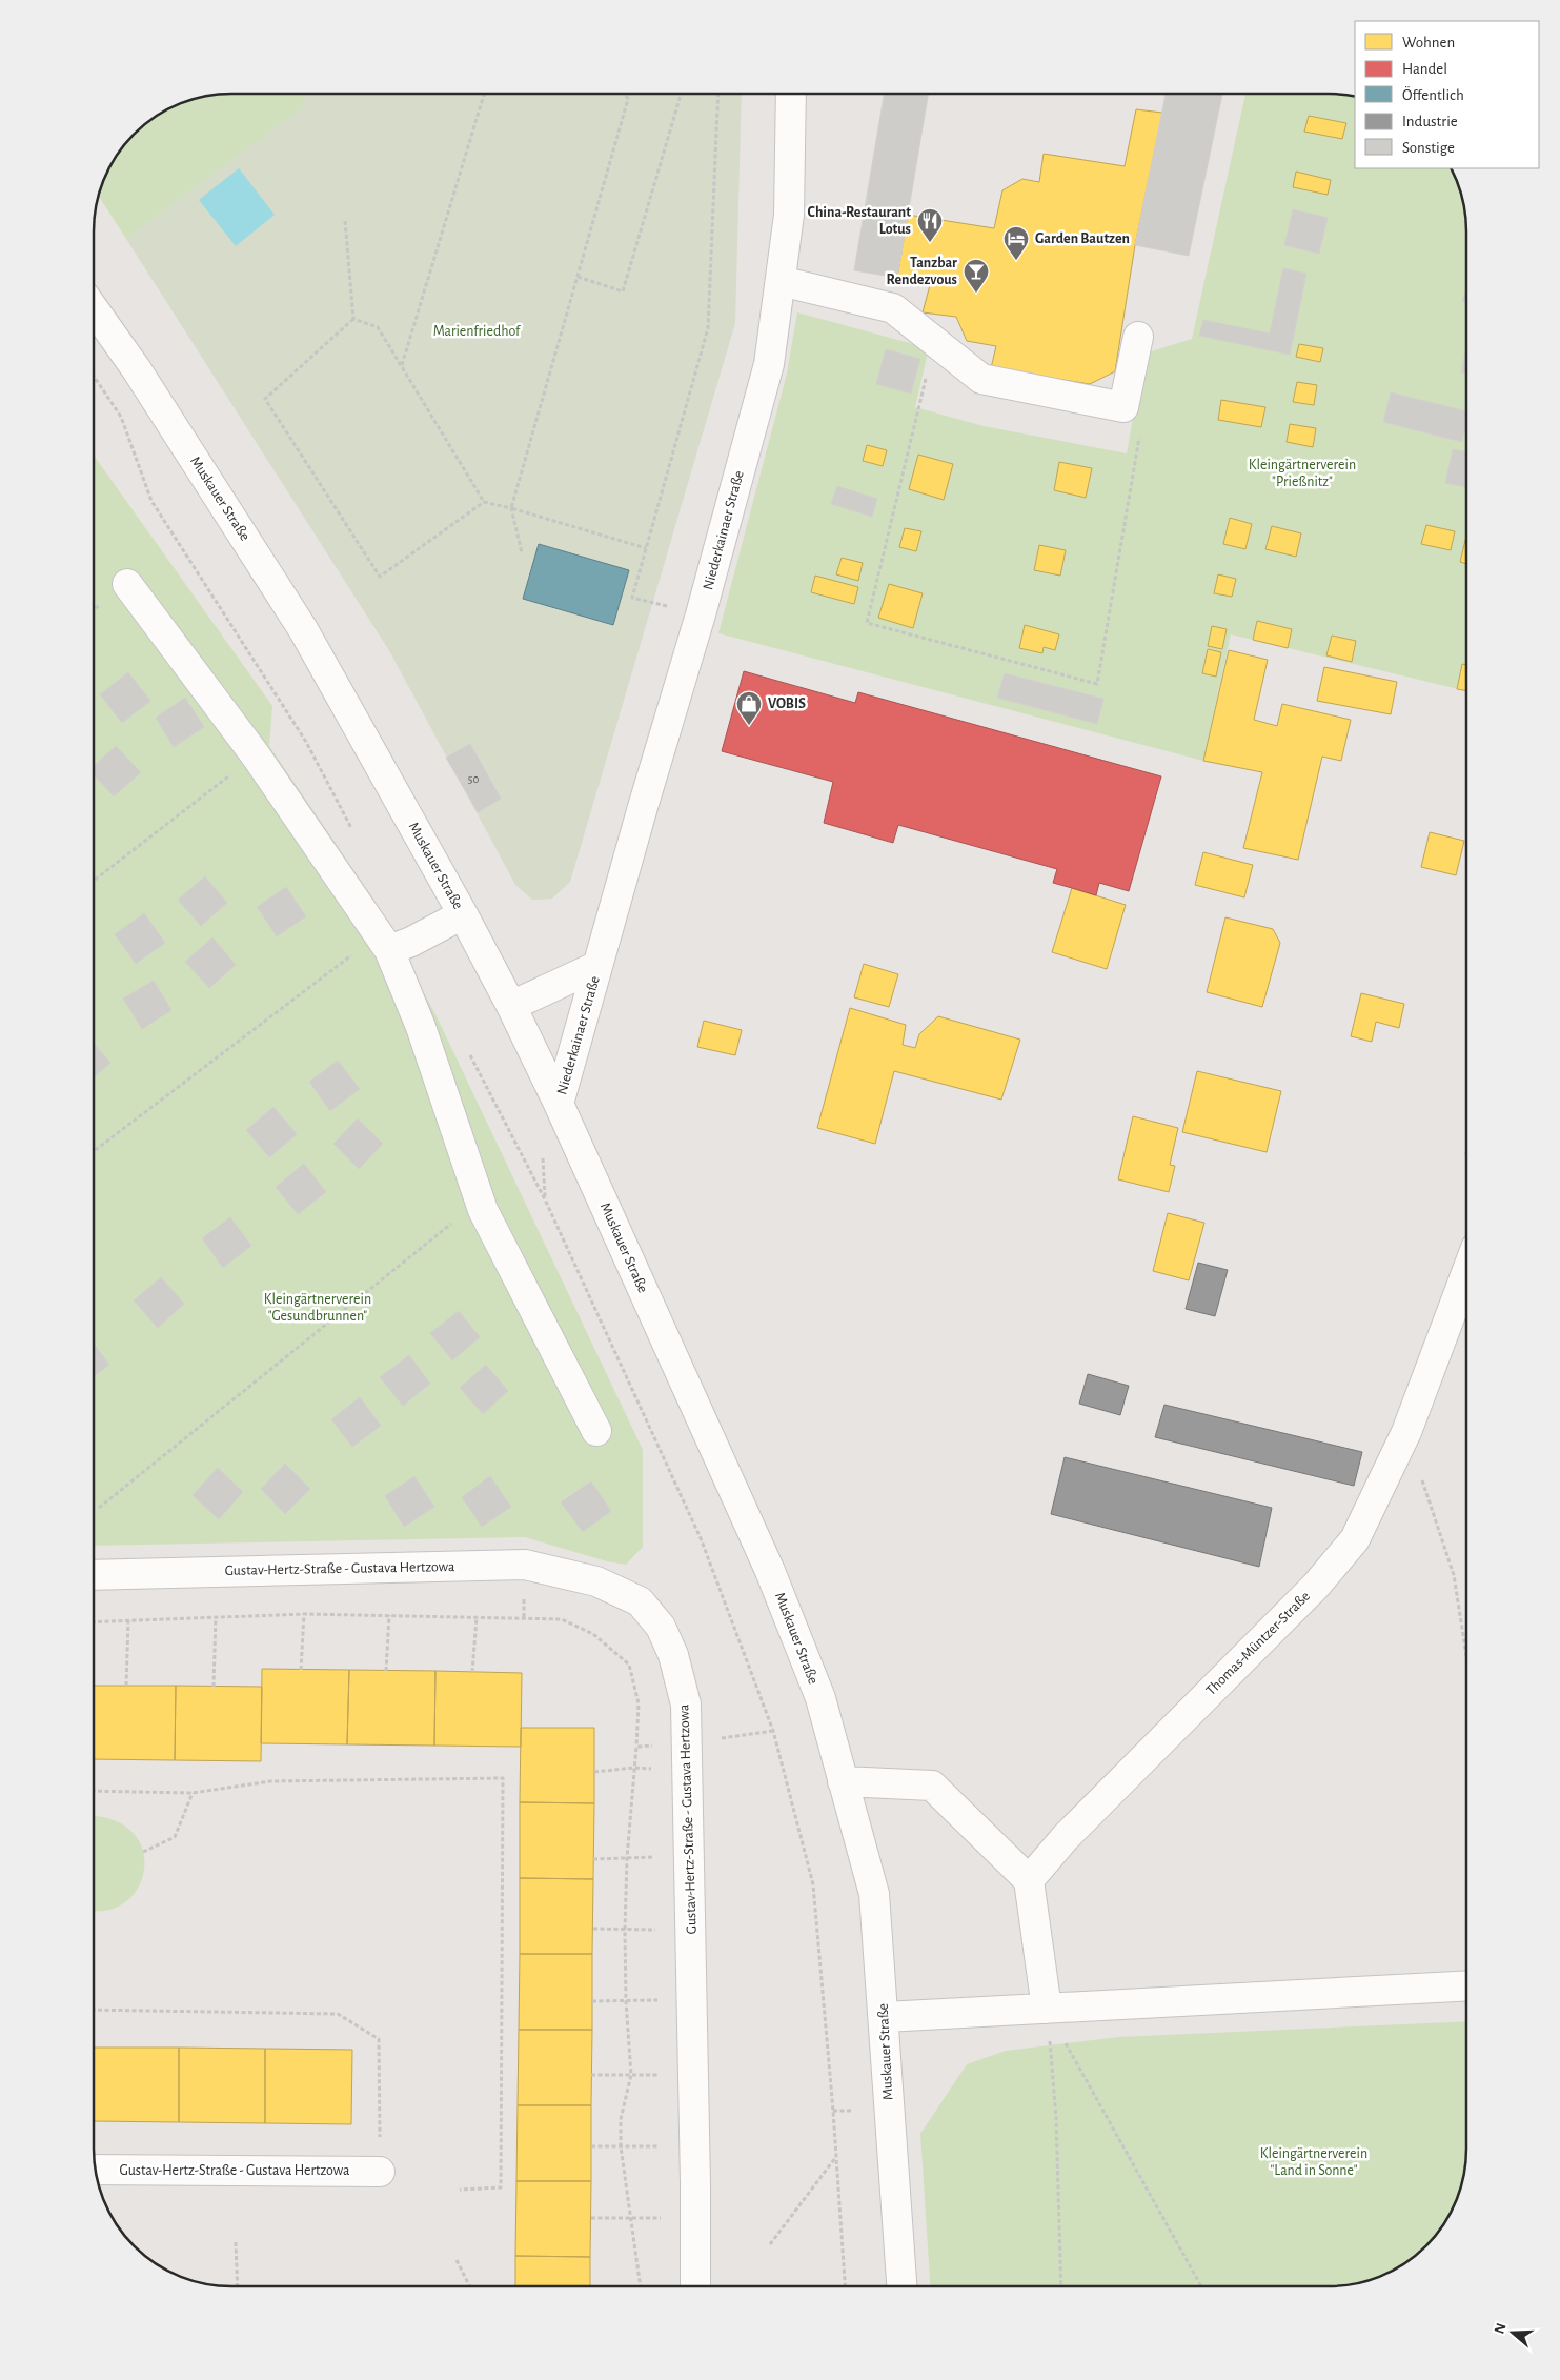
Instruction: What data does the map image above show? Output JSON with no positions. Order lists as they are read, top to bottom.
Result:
{
  "streets": {
    "street": [
      "Muskauer Straße",
      "Niederkainaer Straße",
      "Gustav-Hertz-Straße - Gustava Hertzowa",
      "Thomas-Müntzer-Straße"
    ]
  },
  "crossings": [
    ["Muskauer Straße", "Niederkainaer Straße"]
  ],
  "parks": [
    "Marienfriedhof",
    "Kleingärtnerverein \"Prießnitz\"",
    "Kleingärtnerverein \"Gesundbrunnen\"",
    "Kleingärtnerverein \"Land in Sonne\""
  ],
  "places": {
    "restaurant": ["China-Restaurant Lotus"],
    "hotel": ["Garden Bautzen"],
    "bar": ["Tanzbar Rendezvous"],
    "shop": ["VOBIS"]
  },
  "house_numbers": ["50"],
  "legend": [
    "Wohnen",
    "Handel",
    "Öffentlich",
    "Industrie",
    "Sonstige"
  ],
  "north": "left"
}
